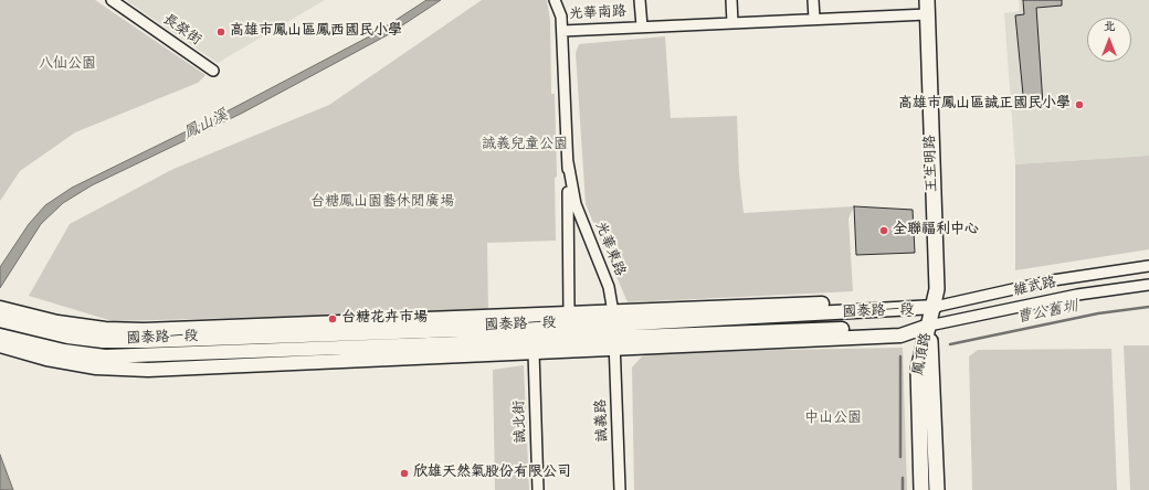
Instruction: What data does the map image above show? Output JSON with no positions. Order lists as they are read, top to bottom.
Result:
{
  "streets": {
    "main road": ["王生明路", "鳳頂路"],
    "street": [
      "光華南路",
      "長榮街",
      "光華東路",
      "維武路",
      "國泰路一段",
      "誠義路",
      "誠北街"
    ]
  },
  "crossings": [
    ["光華南路", "王生明路"],
    ["光華南路", "光華東路"],
    ["王生明路", "維武路"],
    ["王生明路", "國泰路一段"],
    ["王生明路", "鳳頂路"],
    ["光華東路", "國泰路一段"],
    ["光華東路", "誠義路"],
    ["維武路", "國泰路一段"],
    ["維武路", "鳳頂路"],
    ["國泰路一段", "鳳頂路"],
    ["國泰路一段", "誠義路"],
    ["國泰路一段", "誠北街"]
  ],
  "water": ["鳳山溪", "曹公舊圳"],
  "parks": [
    "八仙公園",
    "誠義兒童公園",
    "台糖鳳山園藝休閒廣場",
    "中山公園"
  ],
  "places": [
    "高雄市鳳山區鳳西國民小學",
    "高雄市鳳山區誠正國民小學",
    "全聯福利中心",
    "台糖花卉市場",
    "欣雄天然氣股份有限公司"
  ],
  "north": "top"
}
